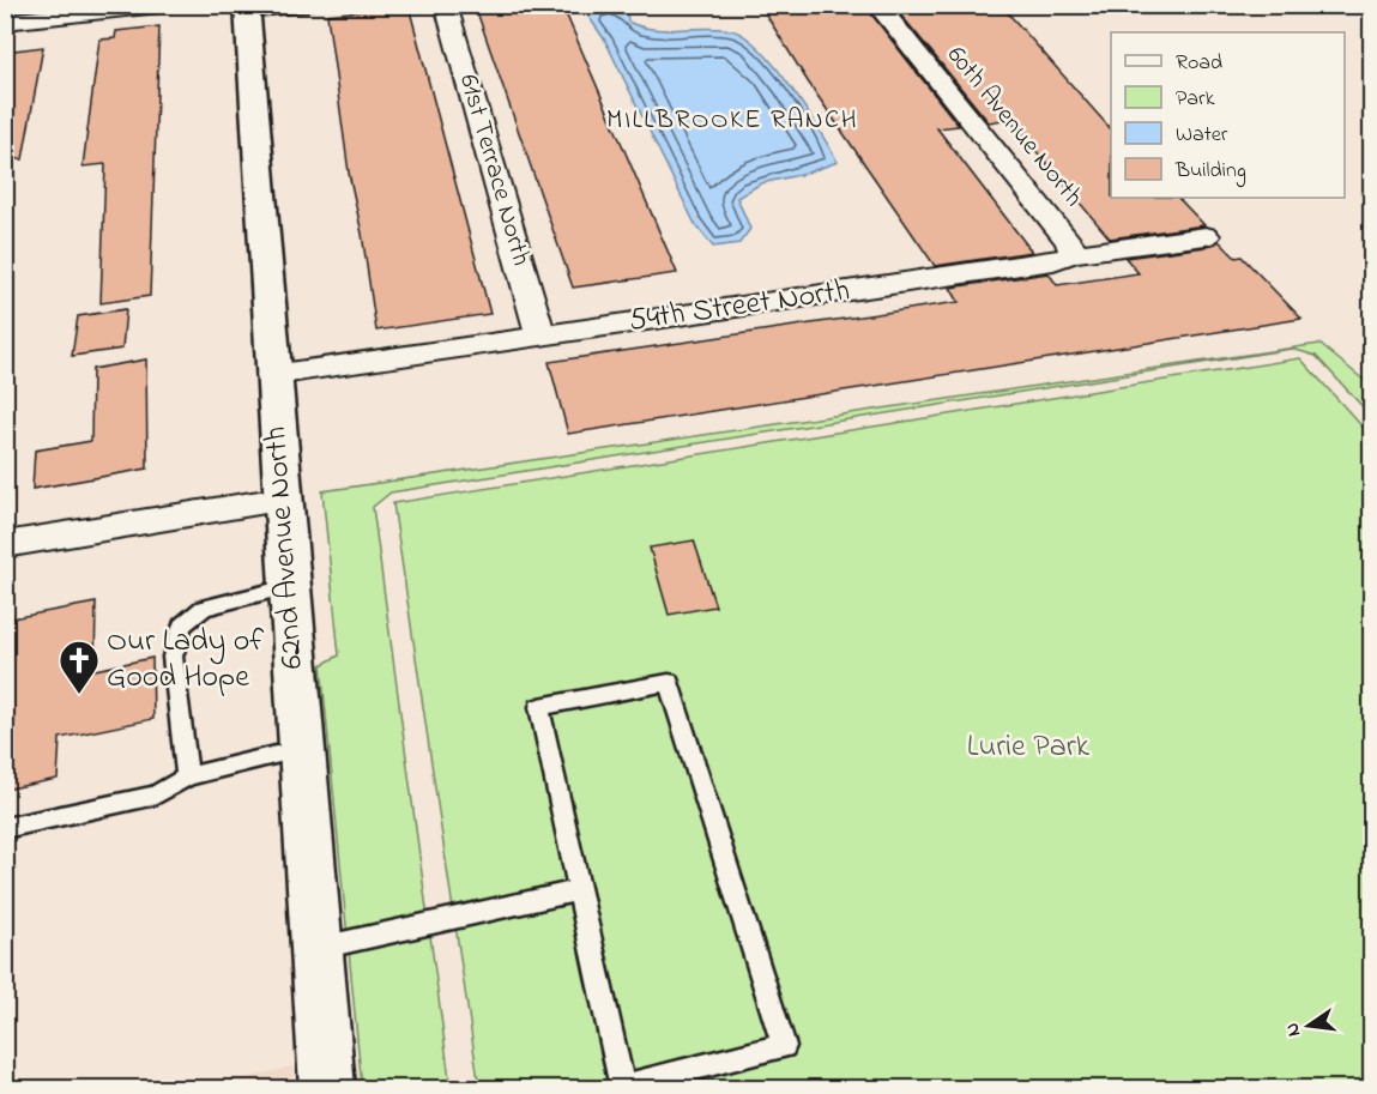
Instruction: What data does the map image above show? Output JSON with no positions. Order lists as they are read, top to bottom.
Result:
{
  "streets": {
    "street": [
      "60th Avenue North",
      "61st Terrace North",
      "54th Street North",
      "62nd Avenue North"
    ]
  },
  "crossings": [
    ["60th Avenue North", "54th Street North"],
    ["61st Terrace North", "54th Street North"],
    ["54th Street North", "62nd Avenue North"]
  ],
  "districts": ["MILLBROOKE RANCH"],
  "parks": ["Lurie Park"],
  "places": {
    "church": ["Our Lady of Good Hope"]
  },
  "legend": [
    "Road",
    "Park",
    "Water",
    "Building"
  ],
  "north": "left"
}
